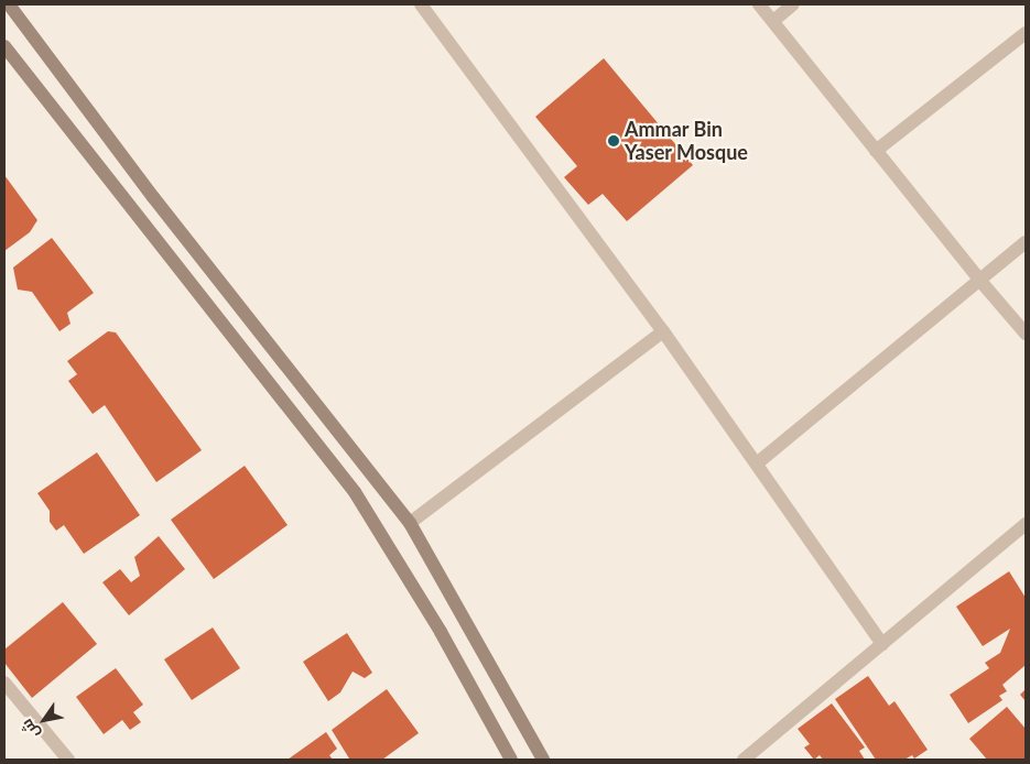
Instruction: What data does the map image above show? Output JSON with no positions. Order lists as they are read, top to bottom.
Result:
{
  "places": ["Ammar Bin Yaser Mosque"],
  "north": "bottom left"
}
